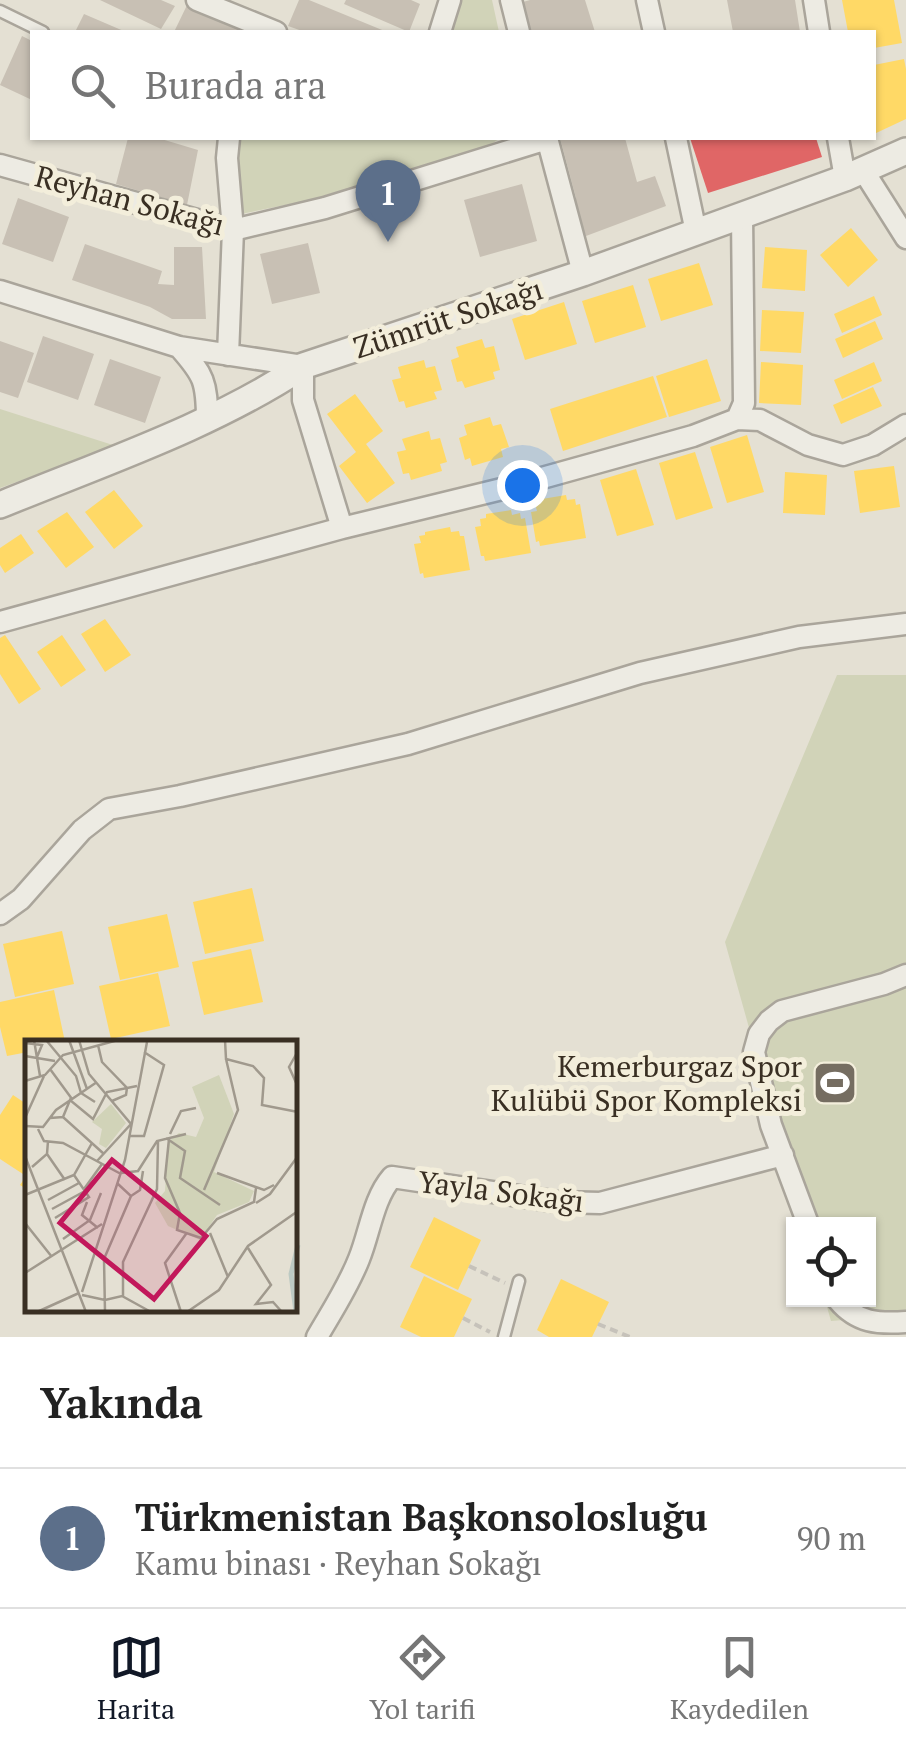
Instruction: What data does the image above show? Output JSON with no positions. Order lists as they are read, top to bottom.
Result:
{
  "streets": {
    "street": ["Reyhan Sokağı", "Zümrüt Sokağı", "Yayla Sokağı"]
  },
  "places": {
    "sports": ["Kemerburgaz Spor Kulübü Spor Kompleksi"]
  },
  "page": {
    "search": "Burada ara",
    "pins": "1",
    "heading": "Yakında",
    "list": [
      {
        "mark": "1",
        "name": "Türkmenistan Başkonsolosluğu",
        "note": "Kamu binası · Reyhan Sokağı",
        "value": "90 m"
      }
    ],
    "nav": ["Harita", "Yol tarifi", "Kaydedilen"]
  }
}
